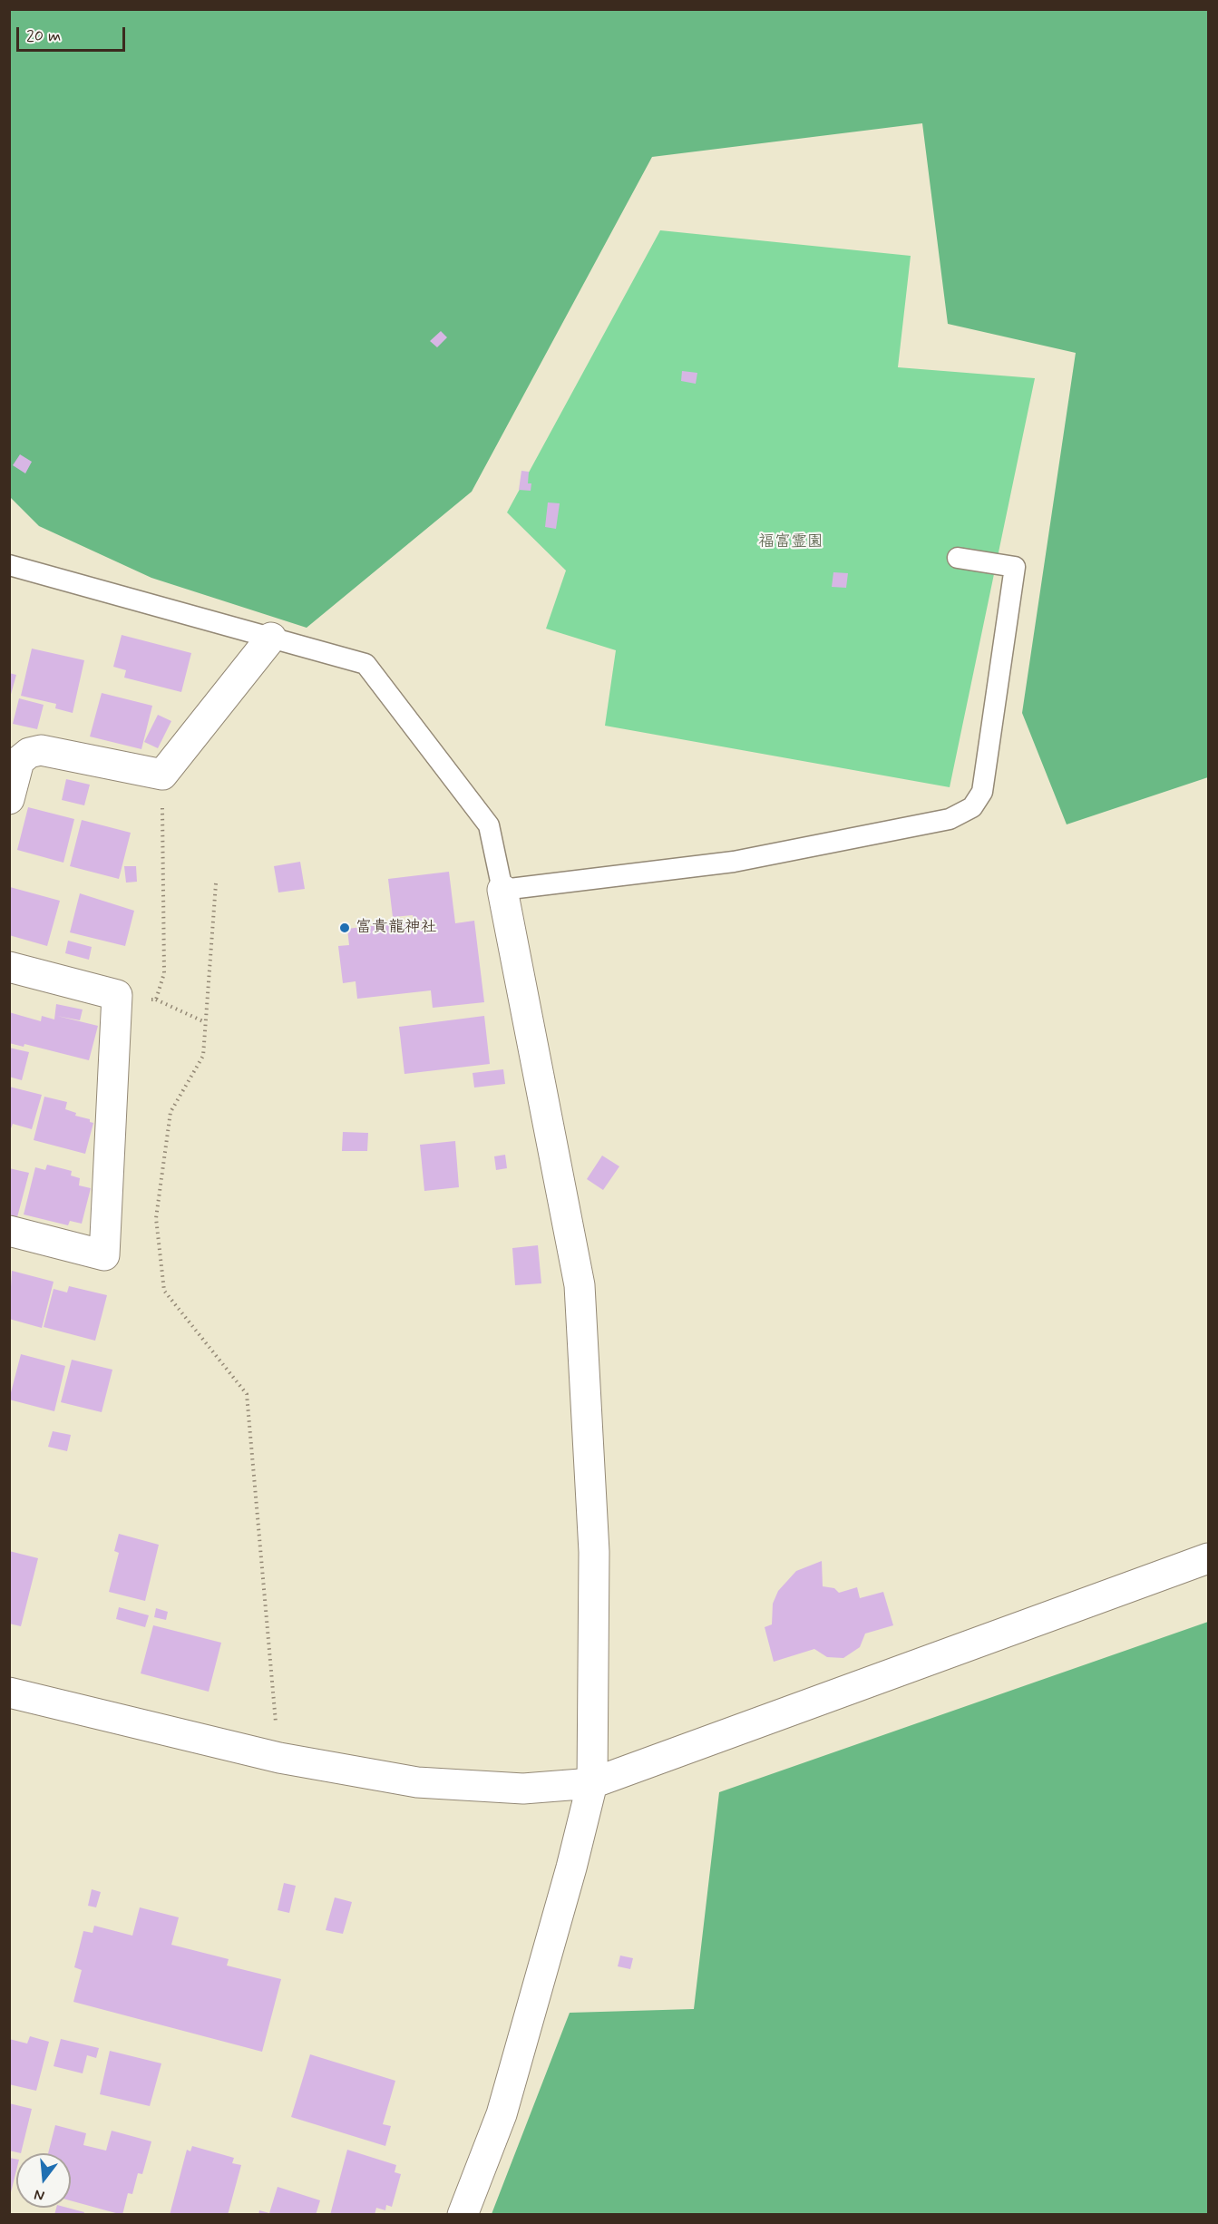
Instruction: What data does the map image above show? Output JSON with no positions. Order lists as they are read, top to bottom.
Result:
{
  "parks": ["福富霊園"],
  "places": ["富貴龍神社"],
  "scale_bar": "20 m",
  "north": "bottom"
}
